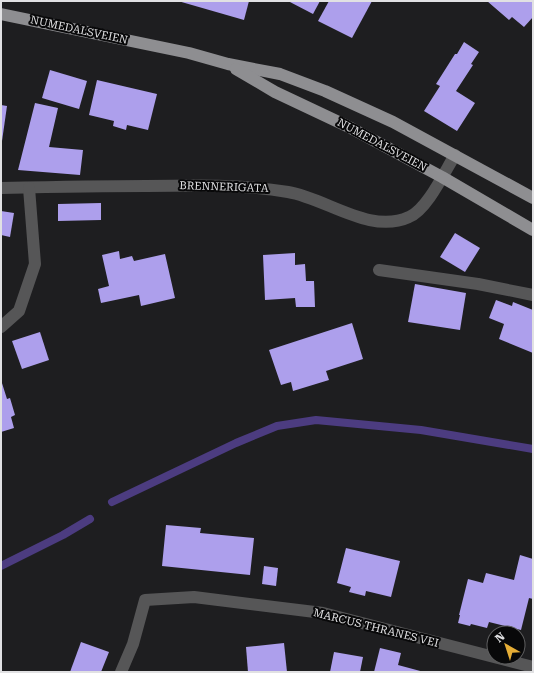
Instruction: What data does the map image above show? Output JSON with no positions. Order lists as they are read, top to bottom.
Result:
{
  "streets": {
    "main road": ["NUMEDALSVEIEN"],
    "street": ["BRENNERIGATA", "MARCUS THRANES VEI"]
  },
  "crossings": [
    ["NUMEDALSVEIEN", "BRENNERIGATA"]
  ],
  "north": "top left"
}
